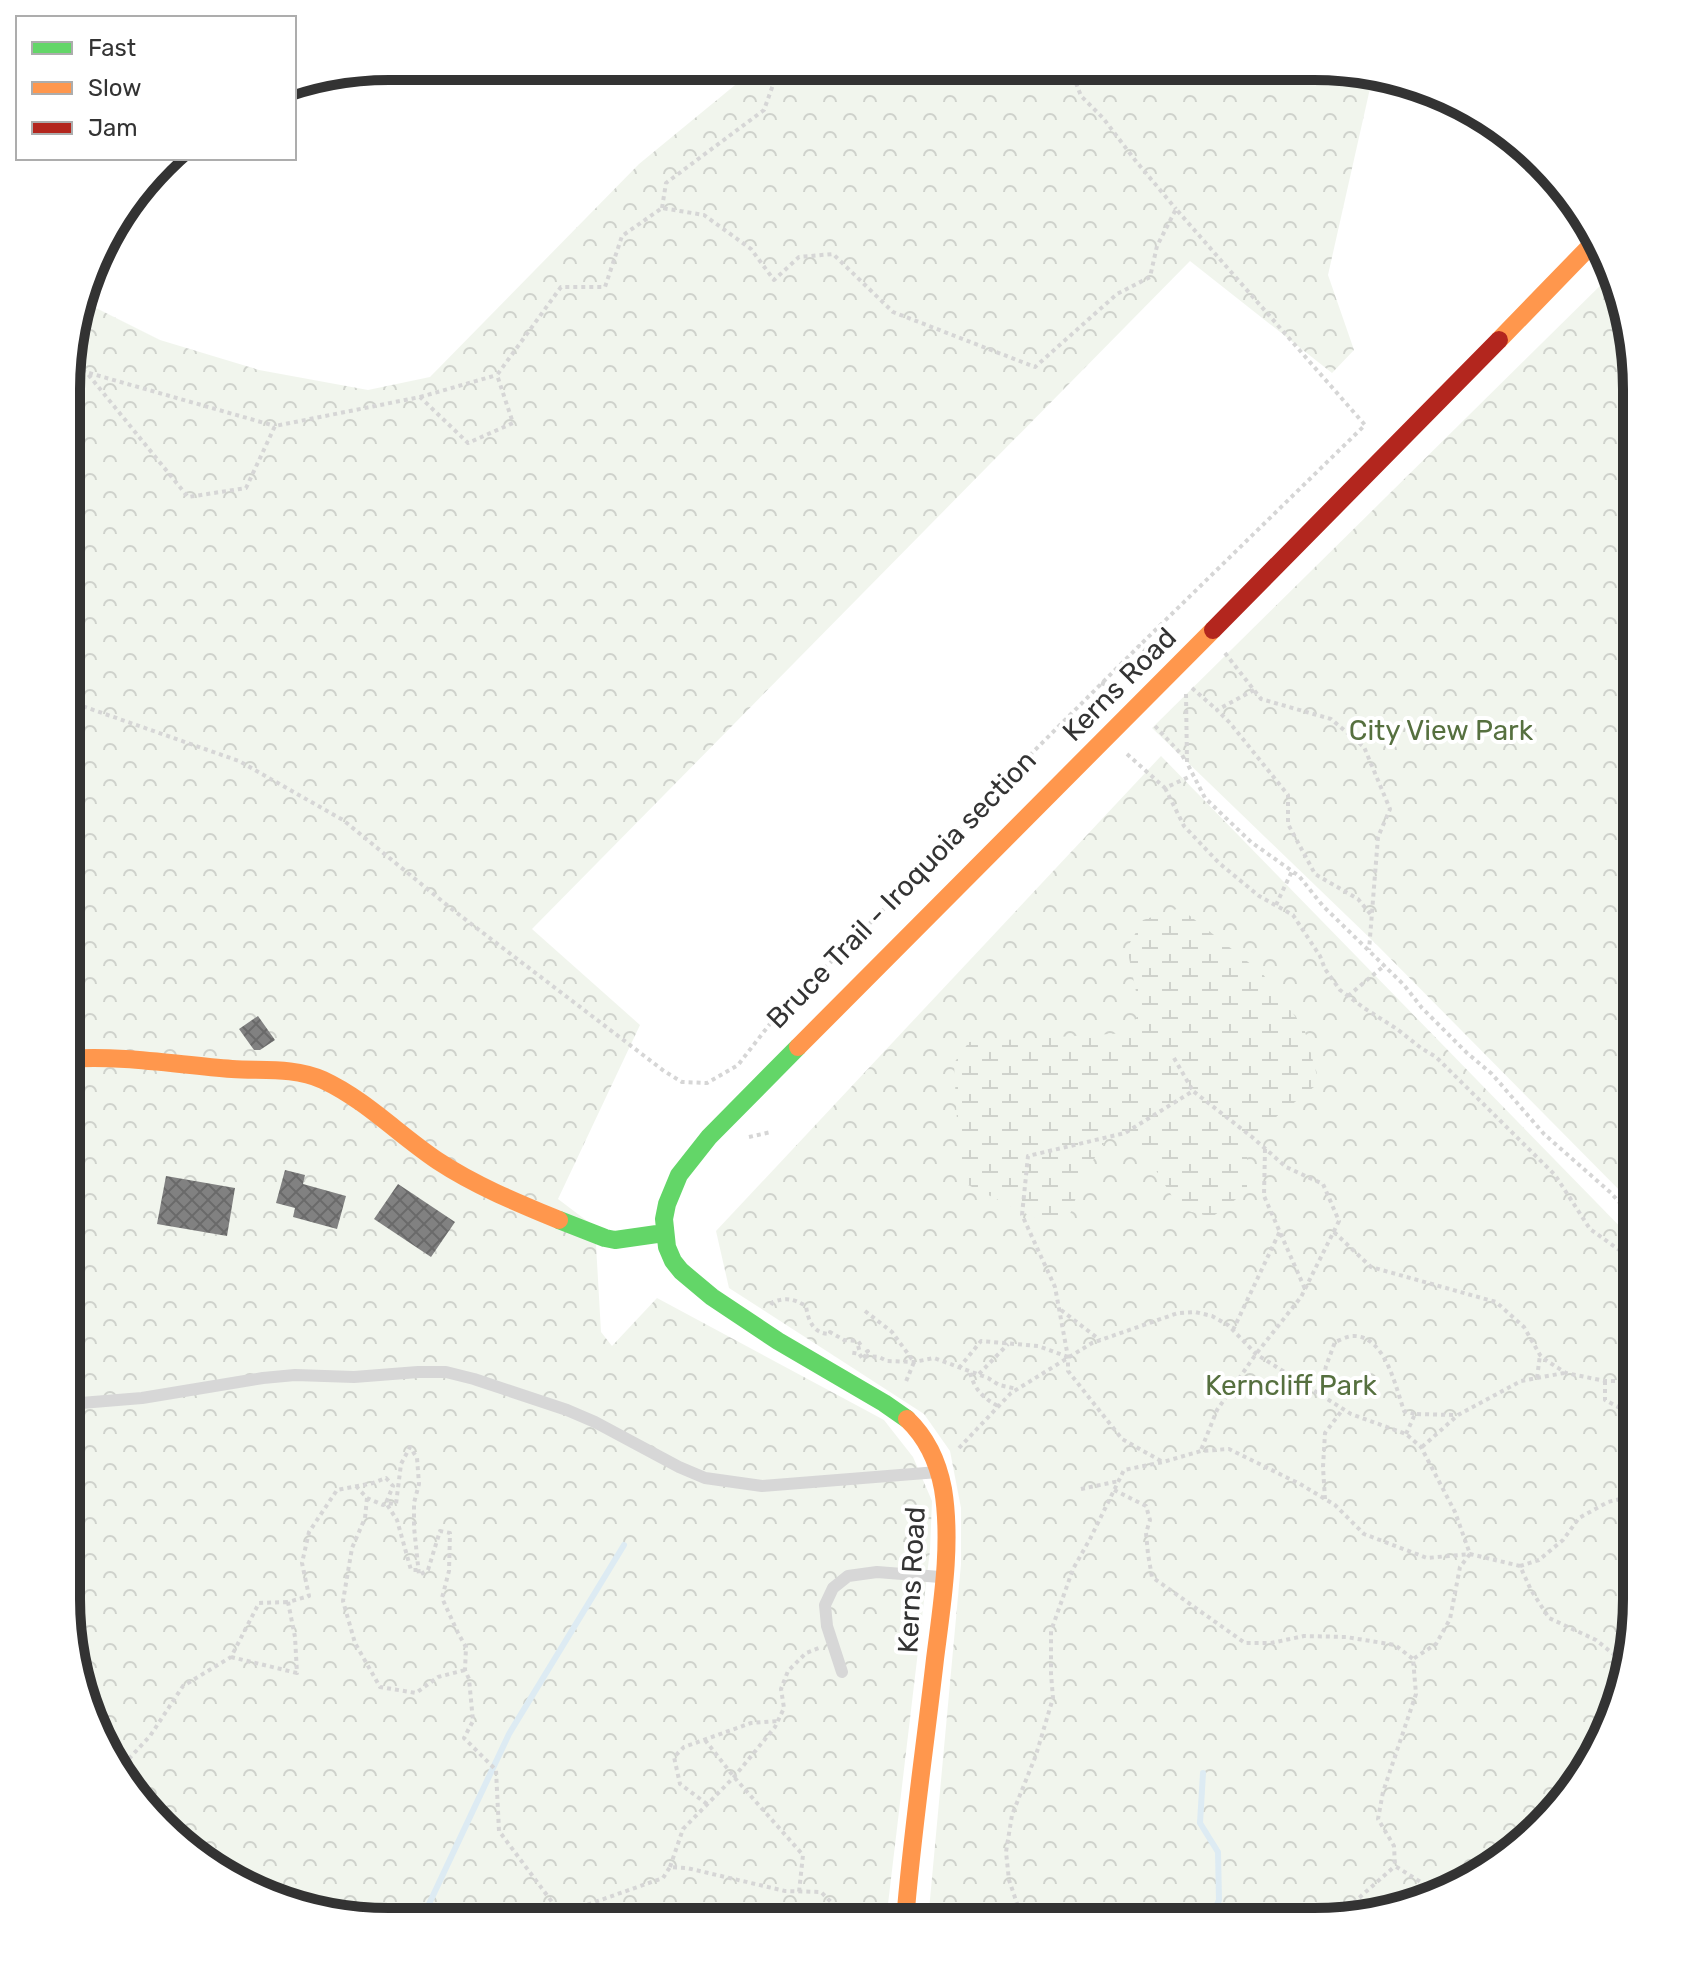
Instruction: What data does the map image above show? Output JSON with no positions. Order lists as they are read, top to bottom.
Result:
{
  "streets": {
    "street": ["Kerns Road"],
    "path": ["Bruce Trail - Iroquoia section"]
  },
  "parks": ["City View Park", "Kerncliff Park"],
  "legend": ["Fast", "Slow", "Jam"]
}
